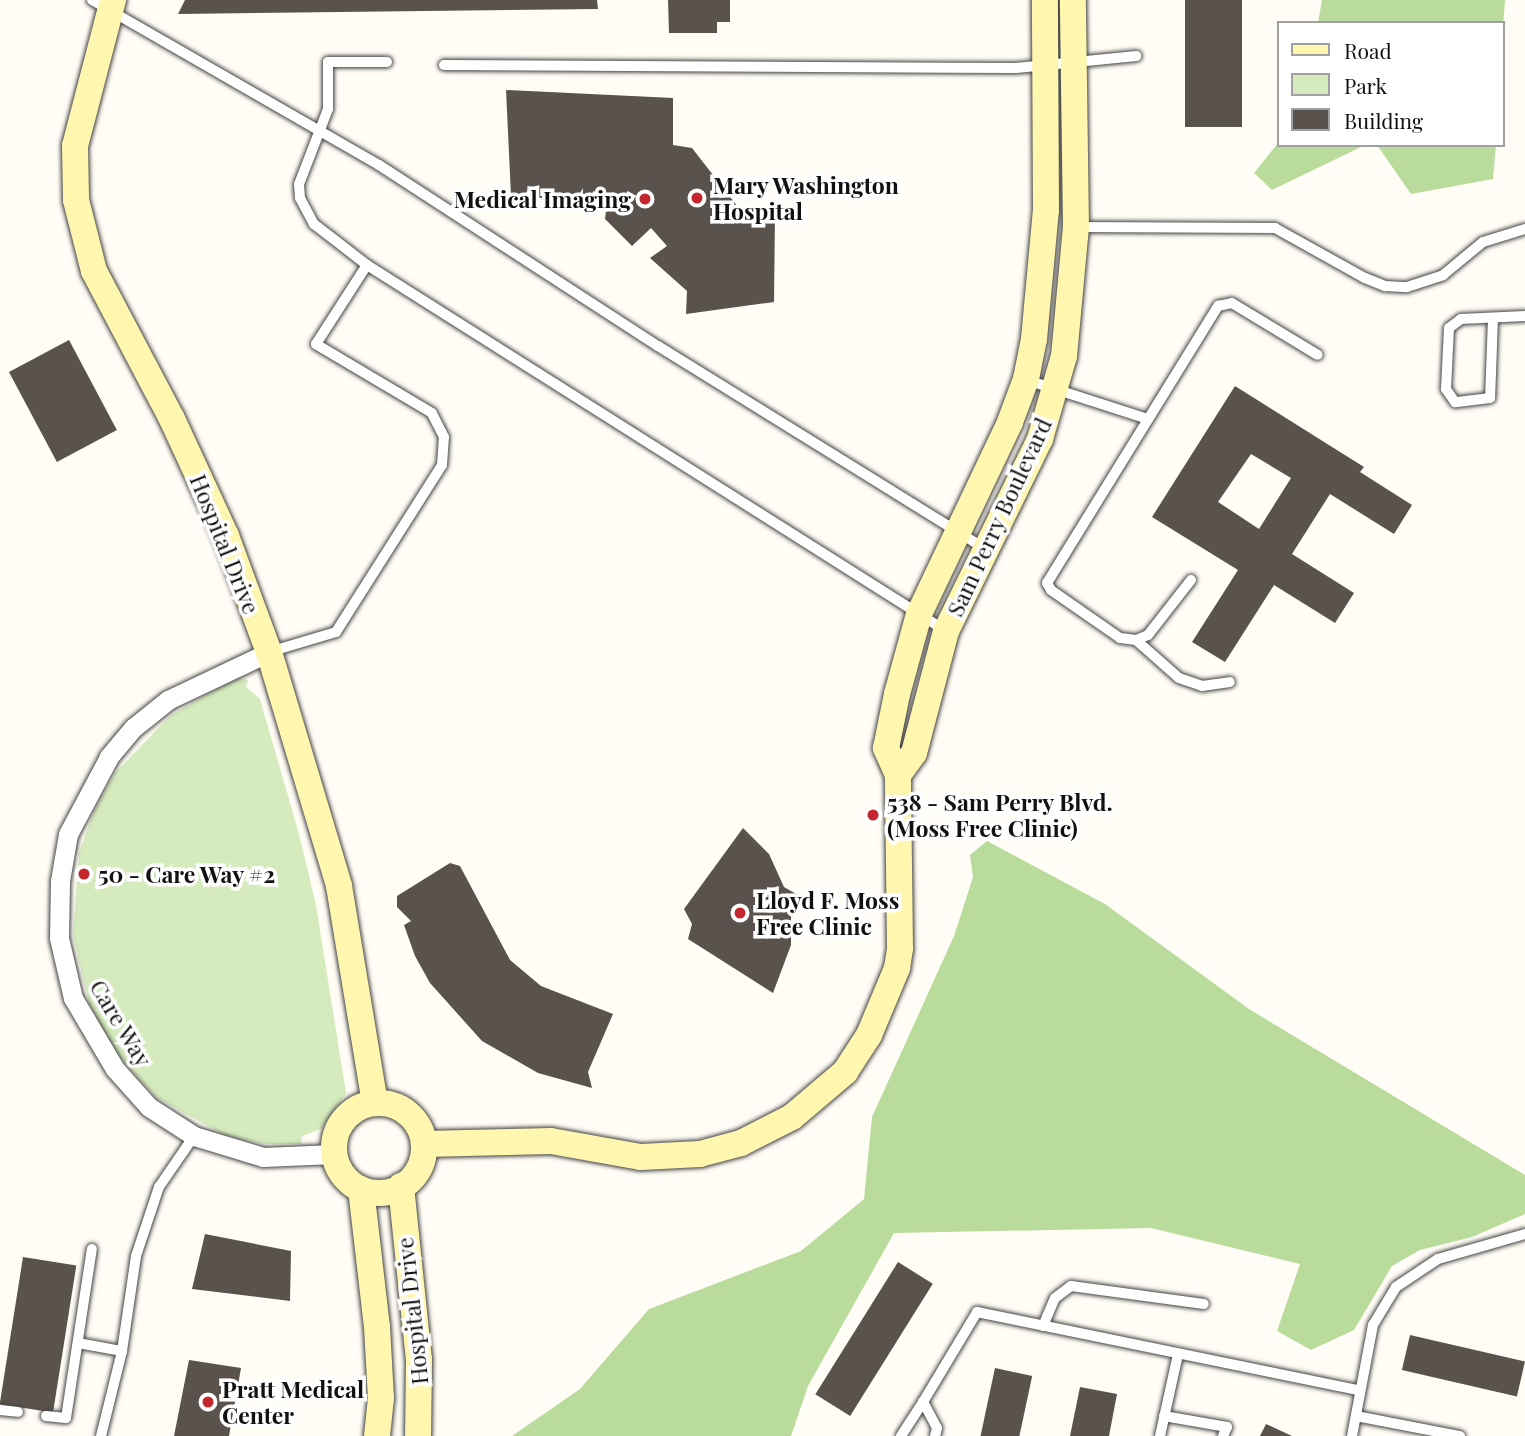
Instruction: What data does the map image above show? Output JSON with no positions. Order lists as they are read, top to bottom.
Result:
{
  "streets": {
    "street": ["Sam Perry Boulevard", "Hospital Drive", "Care Way"]
  },
  "crossings": [
    ["Sam Perry Boulevard", "Hospital Drive"],
    ["Sam Perry Boulevard", "Care Way"],
    ["Hospital Drive", "Care Way"]
  ],
  "places": [
    "Mary Washington Hospital",
    "Medical Imaging",
    "538 - Sam Perry Blvd. (Moss Free Clinic)",
    "50 - Care Way #2",
    "Lloyd F. Moss Free Clinic",
    "Pratt Medical Center"
  ],
  "legend": ["Road", "Park", "Building"]
}
